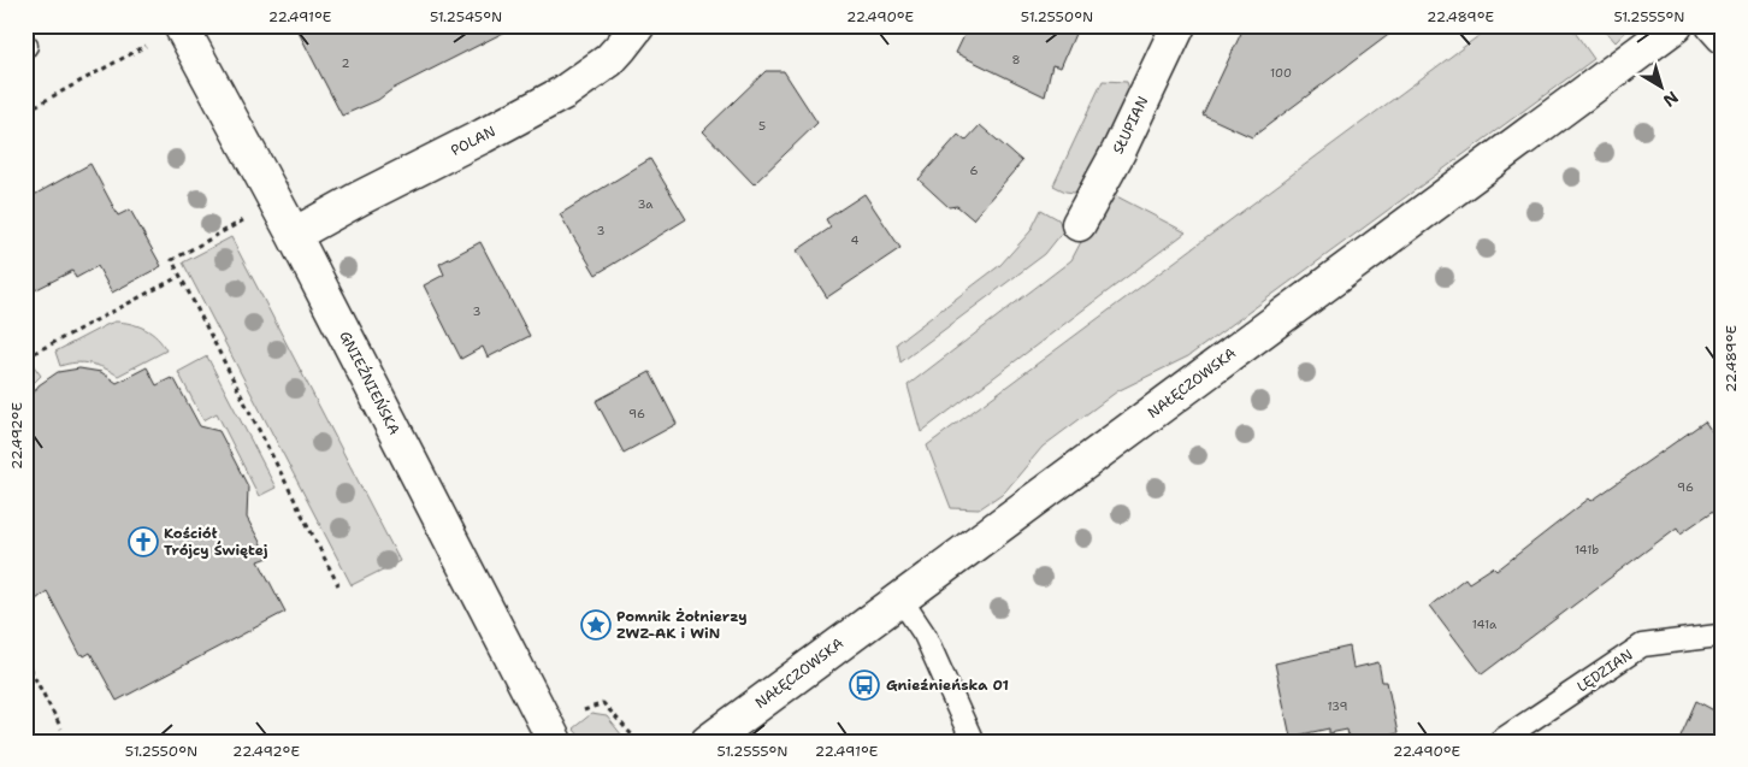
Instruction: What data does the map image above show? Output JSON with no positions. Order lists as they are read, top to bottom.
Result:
{
  "streets": {
    "street": [
      "SŁUPIAN",
      "POLAN",
      "GNIEŹNIEŃSKA",
      "NAŁĘCZOWSKA"
    ],
    "lane": ["LĘDZIAN"]
  },
  "crossings": [
    ["POLAN", "GNIEŹNIEŃSKA"]
  ],
  "places": {
    "church": ["Kościół Trójcy Świętej"],
    "place": ["Pomnik Żołnierzy ZWZ-AK i WiN"],
    "bus stop": ["Gnieźnieńska 01"]
  },
  "house_numbers": [
    "8",
    "2",
    "100",
    "5",
    "6",
    "3a",
    "3",
    "4",
    "3",
    "96",
    "96",
    "141b",
    "141a",
    "139"
  ],
  "north": "bottom right",
  "coordinates": [
    "22.491°E",
    "51.2545°N",
    "22.490°E",
    "51.2550°N",
    "22.489°E",
    "51.2555°N",
    "22.492°E"
  ]
}
